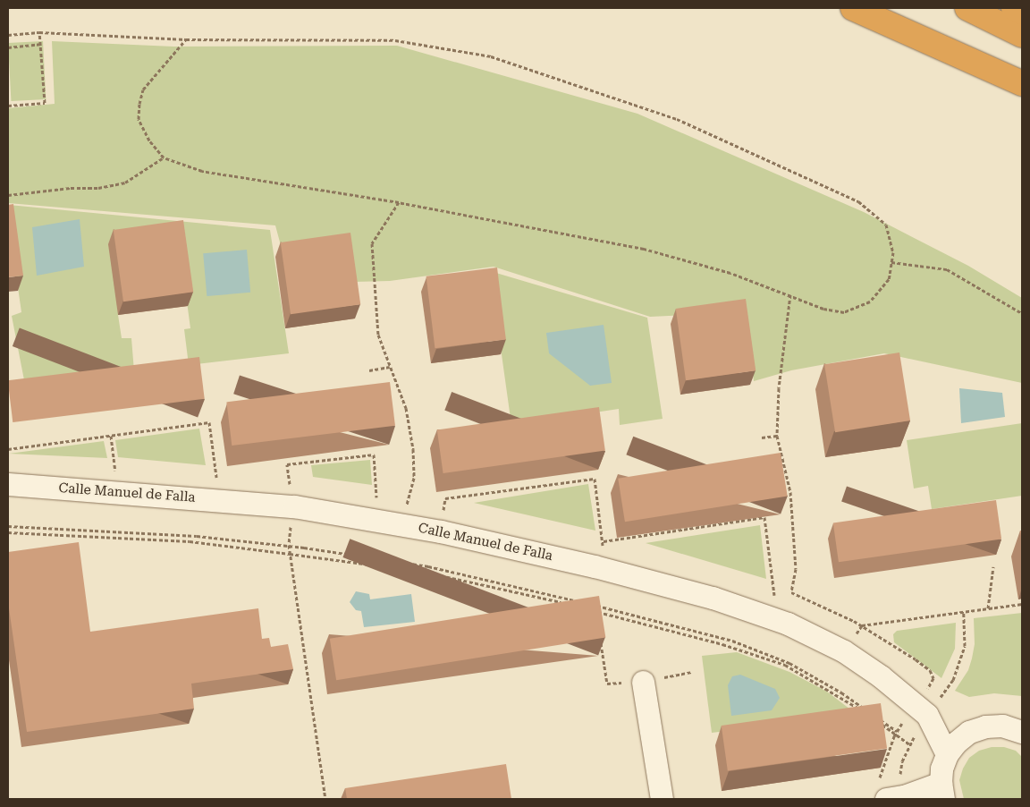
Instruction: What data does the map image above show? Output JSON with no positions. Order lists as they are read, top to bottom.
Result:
{
  "streets": {
    "street": ["Calle Manuel de Falla"]
  }
}
